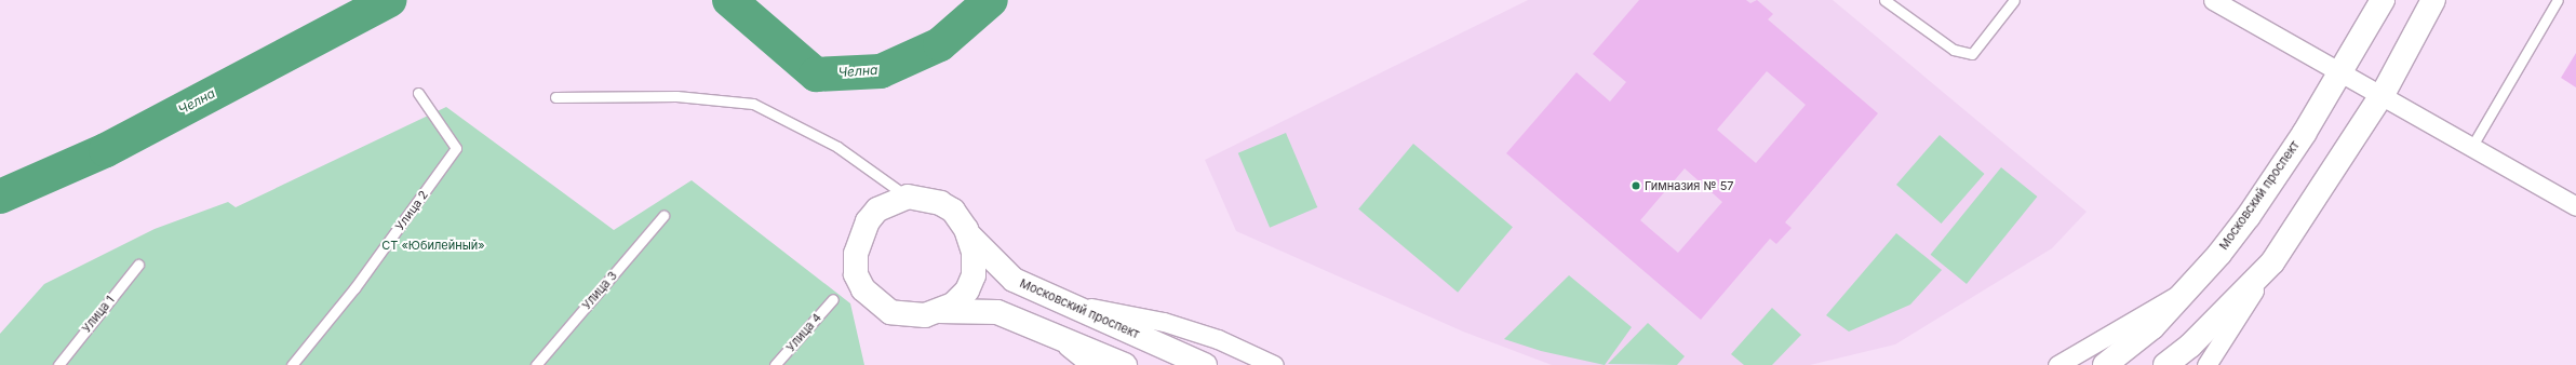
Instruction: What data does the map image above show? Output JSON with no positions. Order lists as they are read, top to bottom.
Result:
{
  "streets": {
    "main road": ["Московский проспект"],
    "lane": [
      "Улица 2",
      "Улица 3",
      "Улица 1",
      "Улица 4"
    ]
  },
  "water": ["Челна"],
  "parks": ["СТ «Юбилейный»"],
  "places": ["Гимназия № 57"]
}
